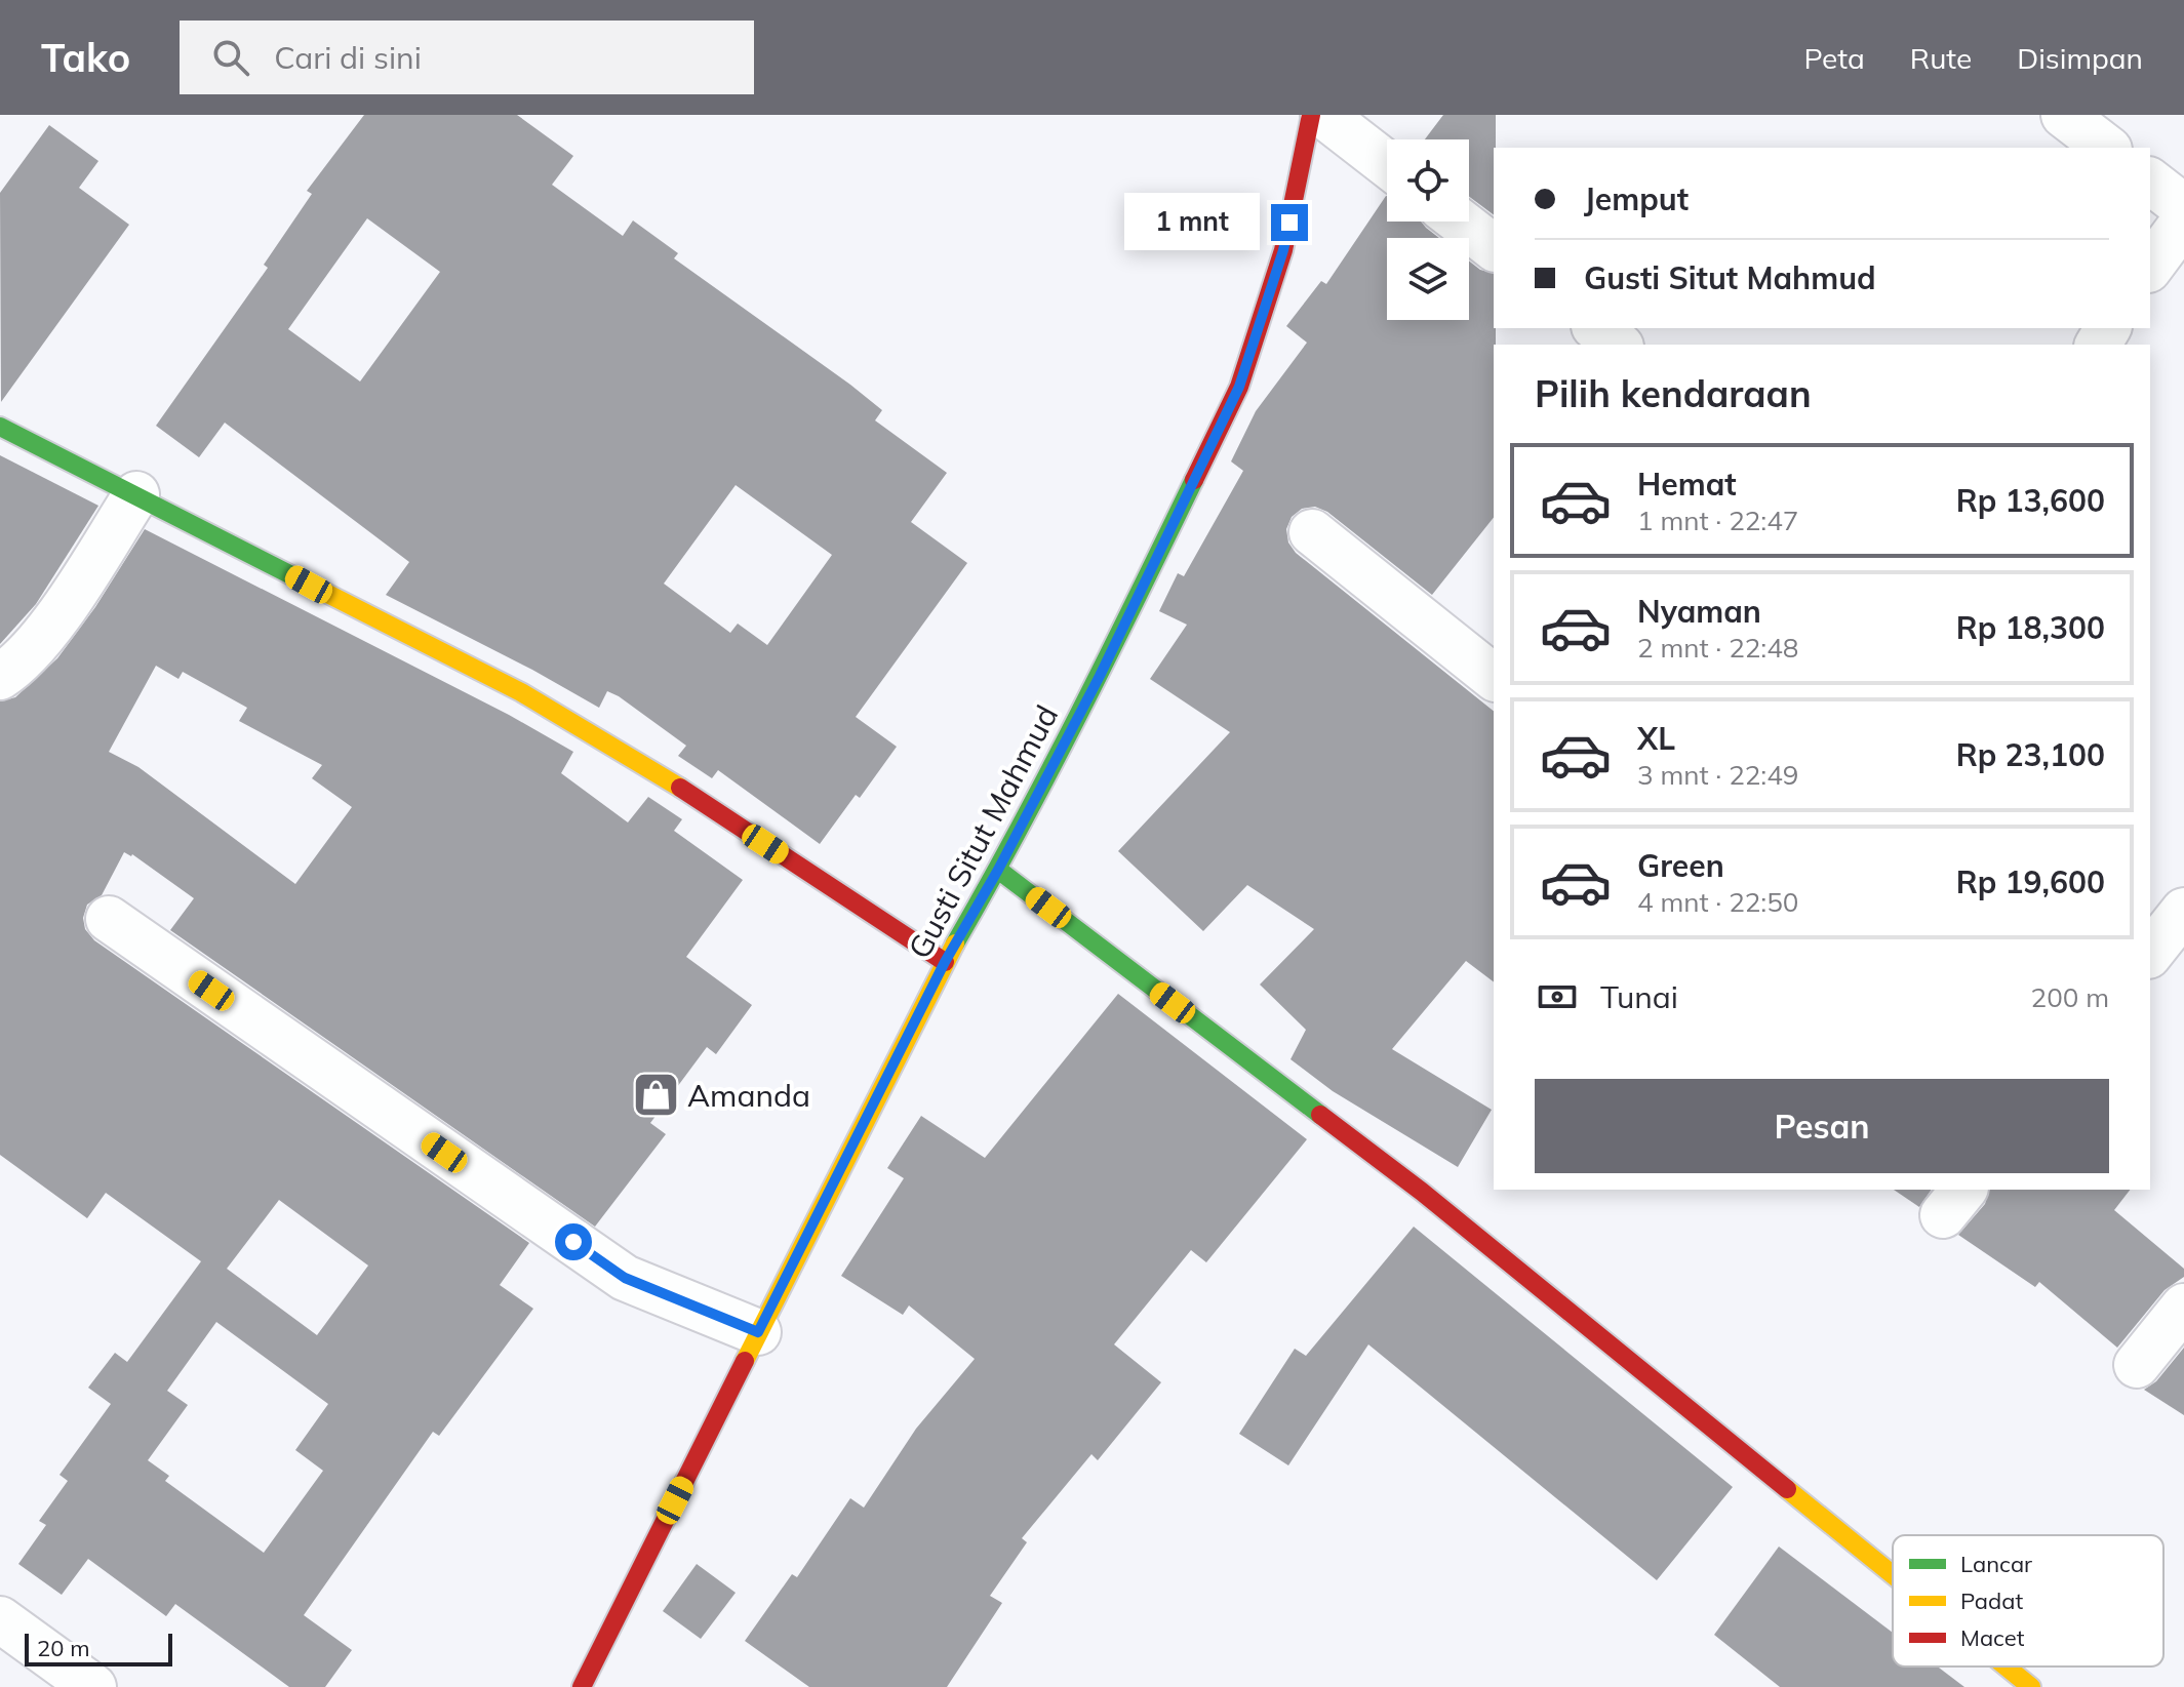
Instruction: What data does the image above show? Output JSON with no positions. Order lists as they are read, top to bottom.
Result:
{
  "streets": {
    "main road": ["Gusti Situt Mahmud"]
  },
  "places": {
    "shop": ["Amanda"]
  },
  "legend": ["Lancar", "Padat", "Macet"],
  "scale_bar": "20 m",
  "page": {
    "header": "Tako",
    "search": "Cari di sini",
    "nav": ["Peta", "Rute", "Disimpan"],
    "banner": ["Jemput", "Gusti Situt Mahmud"],
    "bubble": "1 mnt",
    "heading": "Pilih kendaraan",
    "list": [
      {
        "name": "Hemat",
        "note": "1 mnt · 22:47",
        "value": "Rp 13,600"
      },
      {
        "name": "Nyaman",
        "note": "2 mnt · 22:48",
        "value": "Rp 18,300"
      },
      {
        "name": "XL",
        "note": "3 mnt · 22:49",
        "value": "Rp 23,100"
      },
      {
        "name": "Green",
        "note": "4 mnt · 22:50",
        "value": "Rp 19,600"
      }
    ],
    "pay": ["Tunai", "200 m"],
    "buttons": "Pesan",
    "scale": "20 m"
  }
}
